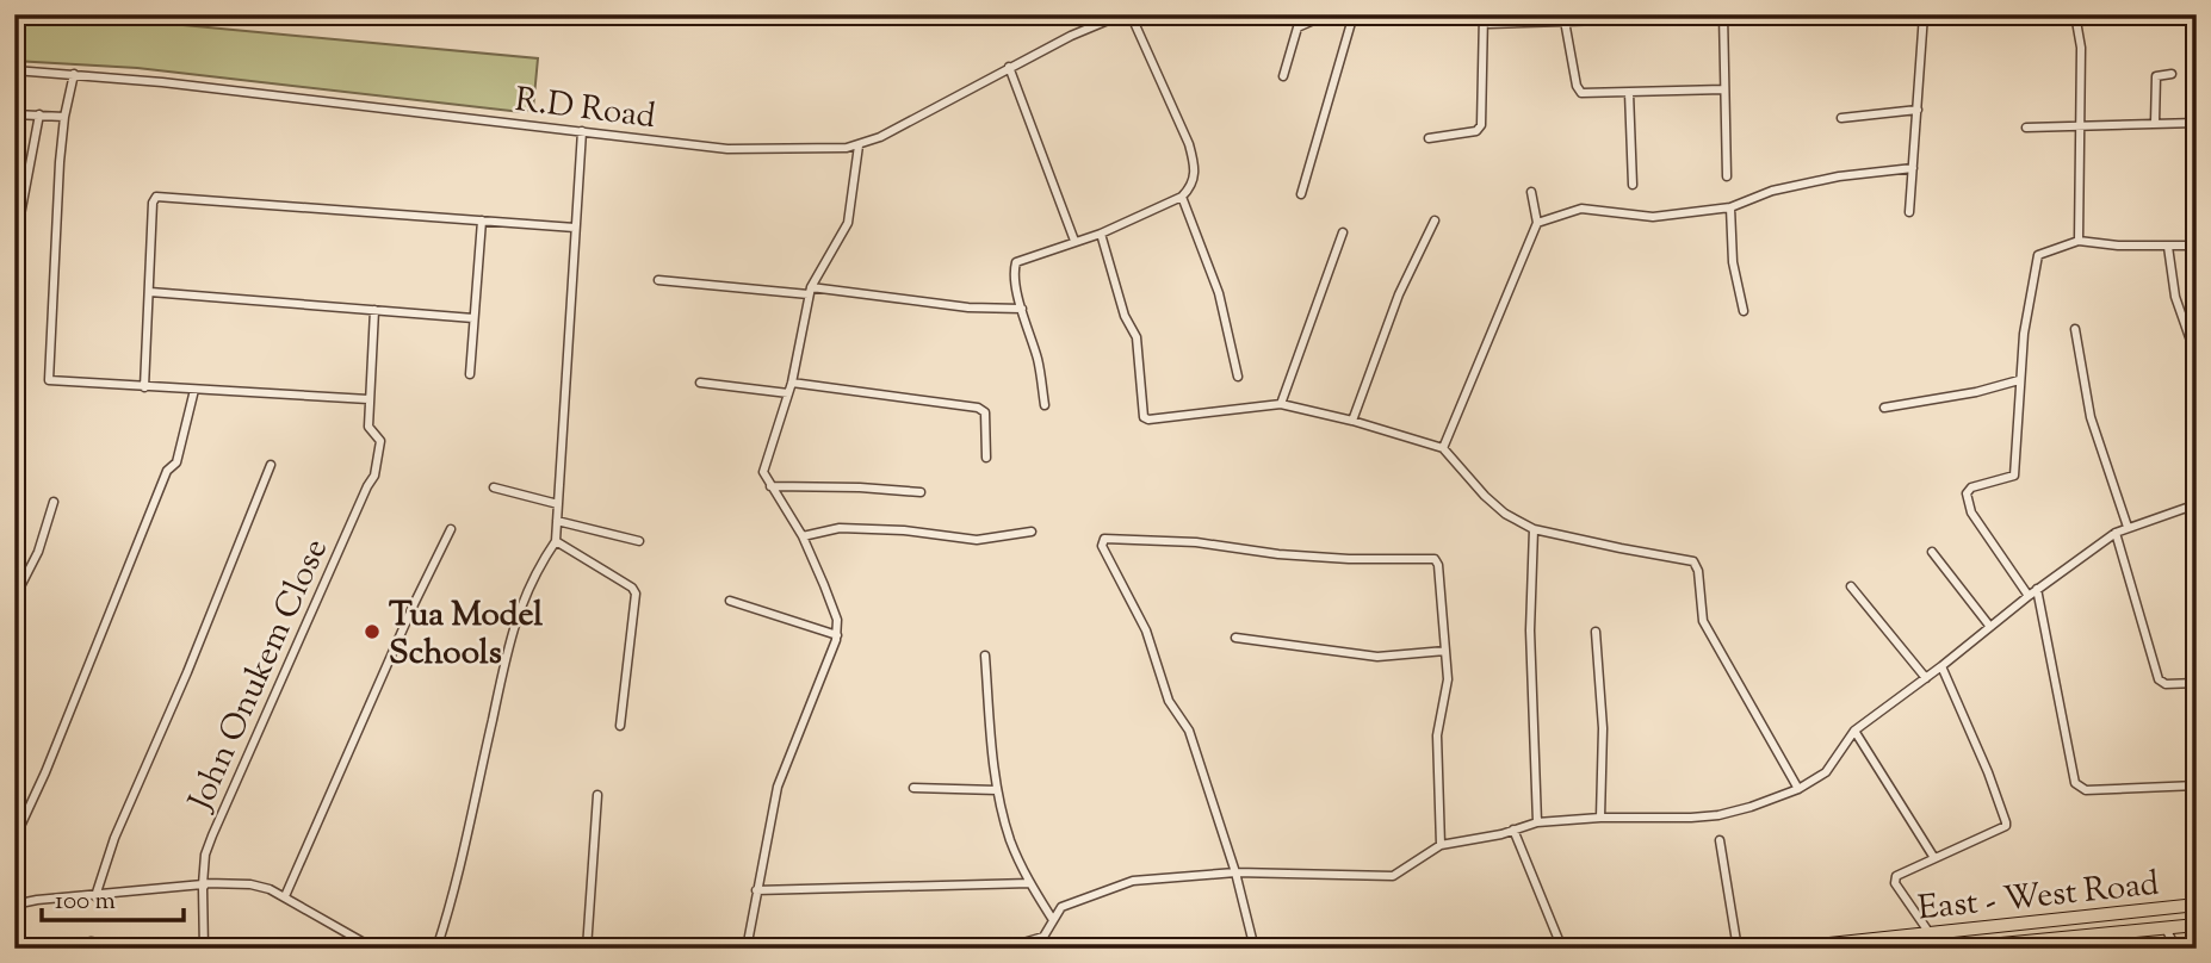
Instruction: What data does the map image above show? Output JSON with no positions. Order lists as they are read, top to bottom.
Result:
{
  "streets": {
    "main road": ["East - West Road"],
    "street": ["R.D Road", "John Onukem Close"]
  },
  "places": ["Tua Model Schools"],
  "scale_bar": "100 m"
}
